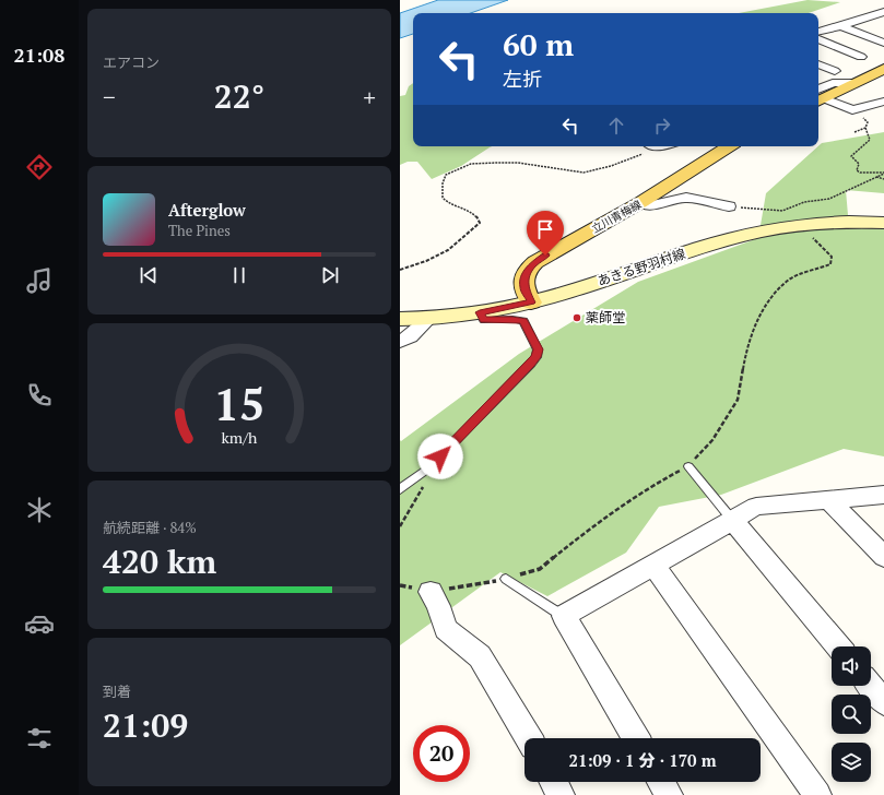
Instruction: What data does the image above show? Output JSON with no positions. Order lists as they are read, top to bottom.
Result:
{
  "streets": {
    "main road": ["立川青梅線", "あきる野羽村線"]
  },
  "crossings": [
    ["立川青梅線", "あきる野羽村線"]
  ],
  "places": ["薬師堂"],
  "page": {
    "tabs": "21:08",
    "tile": [
      "エアコン",
      ["航続距離 · 84%", "420 km"],
      ["到着", "21:09"]
    ],
    "turn": ["60 m", "左折"],
    "heat": ["−", "22°", "+"],
    "song": ["Afterglow", "The Pines"],
    "limit": "20",
    "trip": "21:09 · 1 分 · 170 m",
    "gauge": ["15", "km/h"]
  }
}
